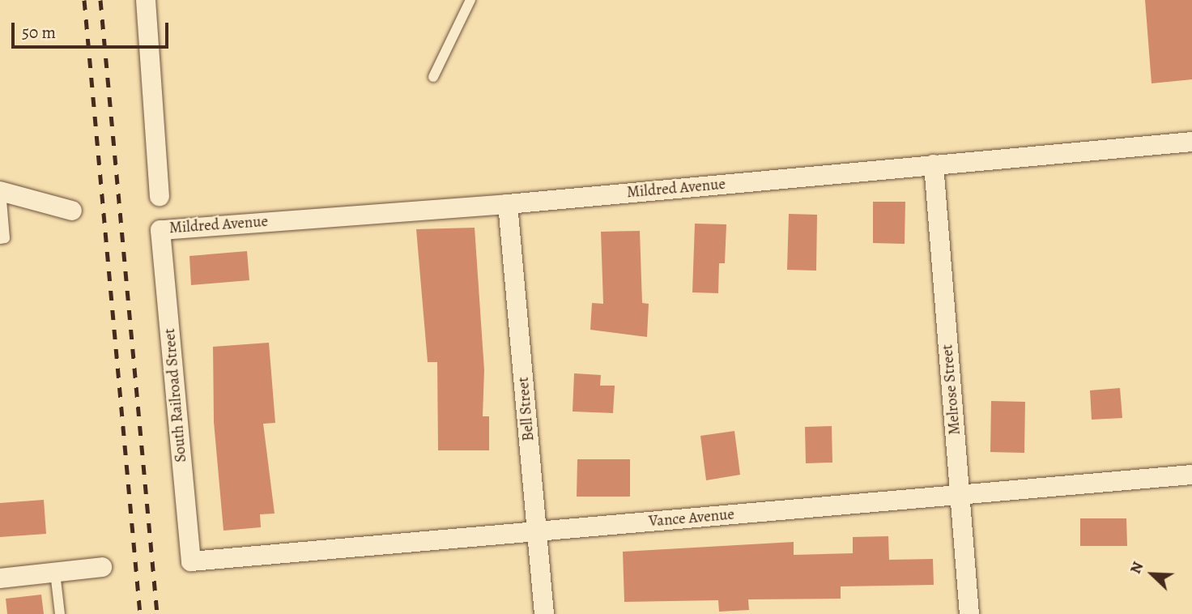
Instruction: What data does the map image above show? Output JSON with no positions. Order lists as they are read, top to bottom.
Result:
{
  "streets": {
    "street": [
      "Mildred Avenue",
      "Melrose Street",
      "South Railroad Street",
      "Bell Street",
      "Vance Avenue"
    ]
  },
  "crossings": [
    ["Mildred Avenue", "Melrose Street"],
    ["Mildred Avenue", "South Railroad Street"],
    ["Mildred Avenue", "Bell Street"],
    ["Melrose Street", "Vance Avenue"],
    ["South Railroad Street", "Vance Avenue"],
    ["Bell Street", "Vance Avenue"]
  ],
  "scale_bar": "50 m",
  "north": "top left"
}
